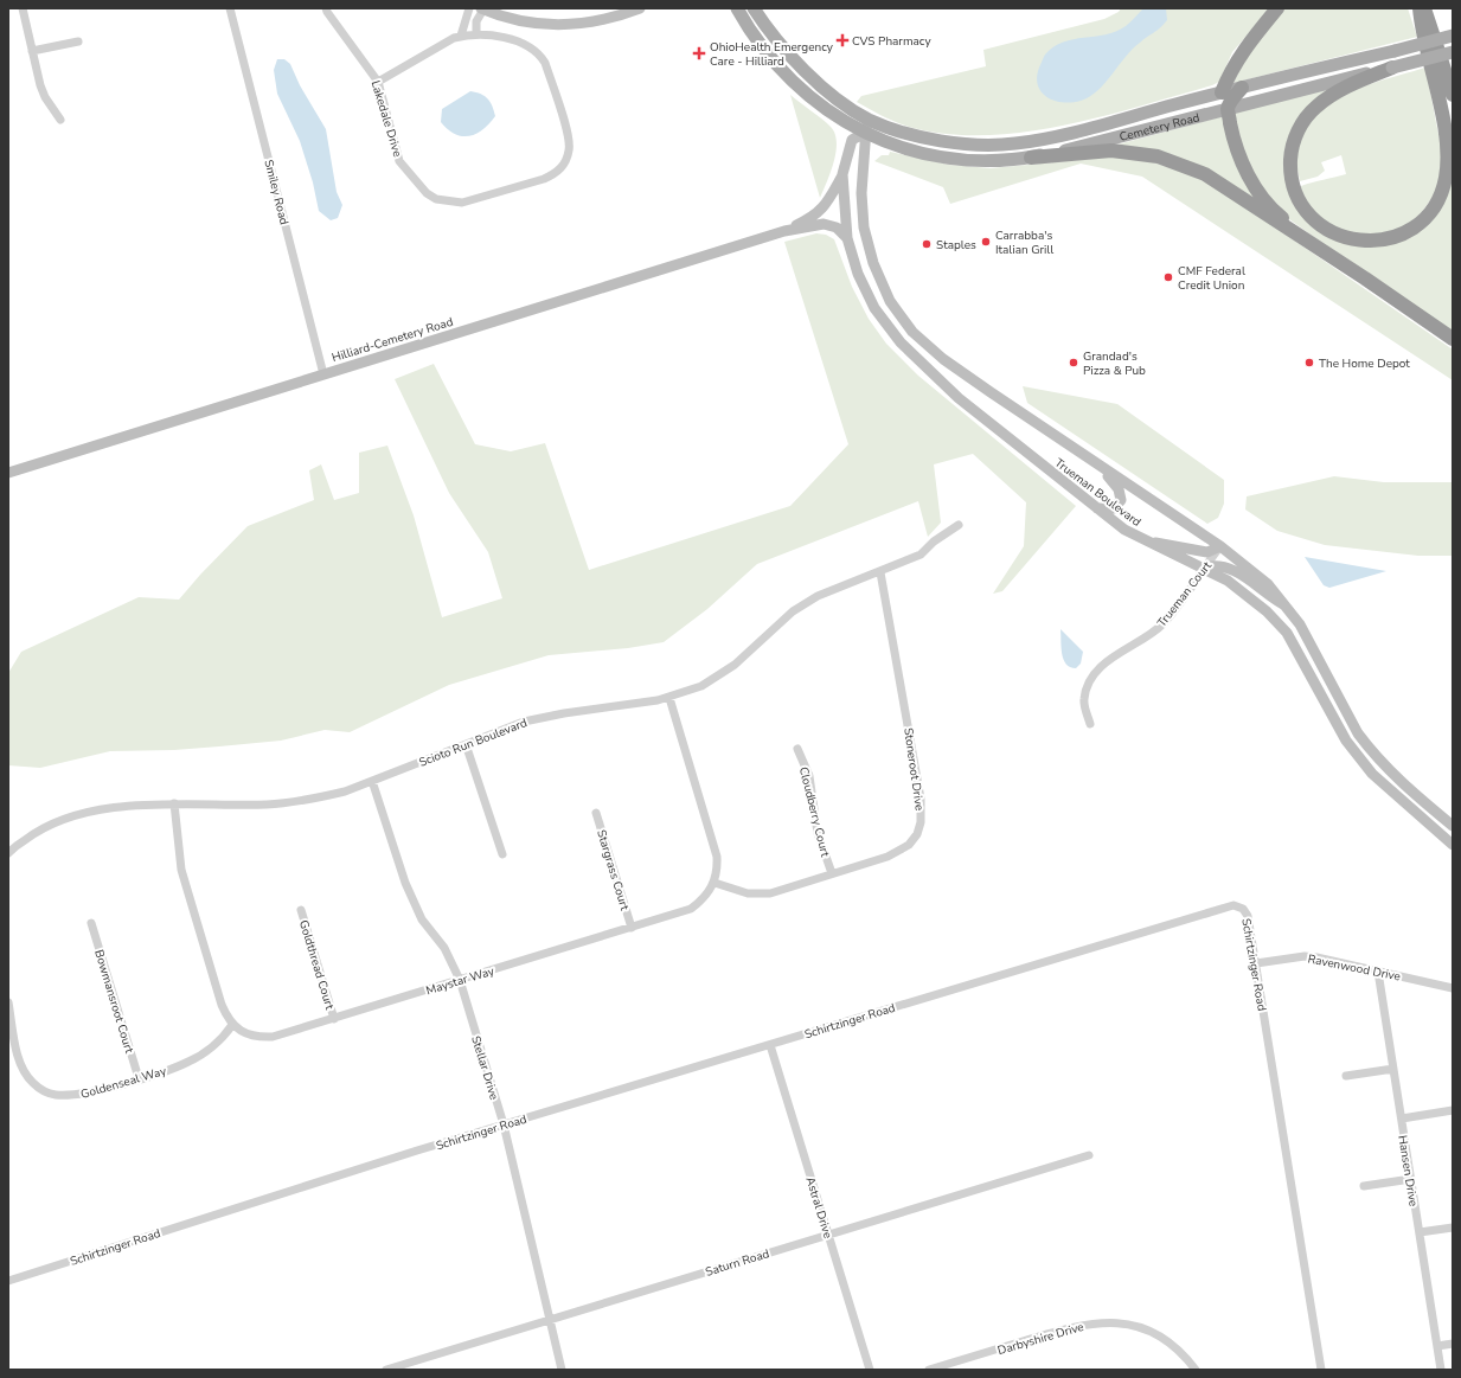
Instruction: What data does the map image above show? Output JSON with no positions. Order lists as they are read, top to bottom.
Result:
{
  "streets": {
    "main road": ["Cemetery Road", "Hilliard-Cemetery Road", "Trueman Boulevard"],
    "street": [
      "Lakedale Drive",
      "Smiley Road",
      "Trueman Court",
      "Scioto Run Boulevard",
      "Stoneroot Drive",
      "Cloudberry Court",
      "Stargrass Court",
      "Goldthread Court",
      "Schirtzinger Road",
      "Ravenwood Drive",
      "Maystar Way",
      "Bowmansroot Court",
      "Stellar Drive",
      "Goldenseal Way",
      "Hansen Drive",
      "Astral Drive",
      "Saturn Road",
      "Darbyshire Drive"
    ]
  },
  "crossings": [
    ["Cemetery Road", "Trueman Boulevard"],
    ["Smiley Road", "Hilliard-Cemetery Road"],
    ["Hilliard-Cemetery Road", "Trueman Boulevard"],
    ["Trueman Boulevard", "Trueman Court"],
    ["Scioto Run Boulevard", "Stoneroot Drive"],
    ["Scioto Run Boulevard", "Stellar Drive"],
    ["Stoneroot Drive", "Cloudberry Court"],
    ["Stoneroot Drive", "Maystar Way"],
    ["Stargrass Court", "Maystar Way"],
    ["Goldthread Court", "Maystar Way"],
    ["Schirtzinger Road", "Ravenwood Drive"],
    ["Schirtzinger Road", "Stellar Drive"],
    ["Schirtzinger Road", "Astral Drive"],
    ["Ravenwood Drive", "Hansen Drive"],
    ["Maystar Way", "Stellar Drive"],
    ["Maystar Way", "Goldenseal Way"],
    ["Bowmansroot Court", "Goldenseal Way"],
    ["Stellar Drive", "Saturn Road"],
    ["Astral Drive", "Saturn Road"]
  ],
  "places": {
    "health": ["CVS Pharmacy", "OhioHealth Emergency Care - Hilliard"],
    "other": [
      "Carrabba's Italian Grill",
      "Staples",
      "CMF Federal Credit Union",
      "Grandad's Pizza & Pub",
      "The Home Depot"
    ]
  }
}
